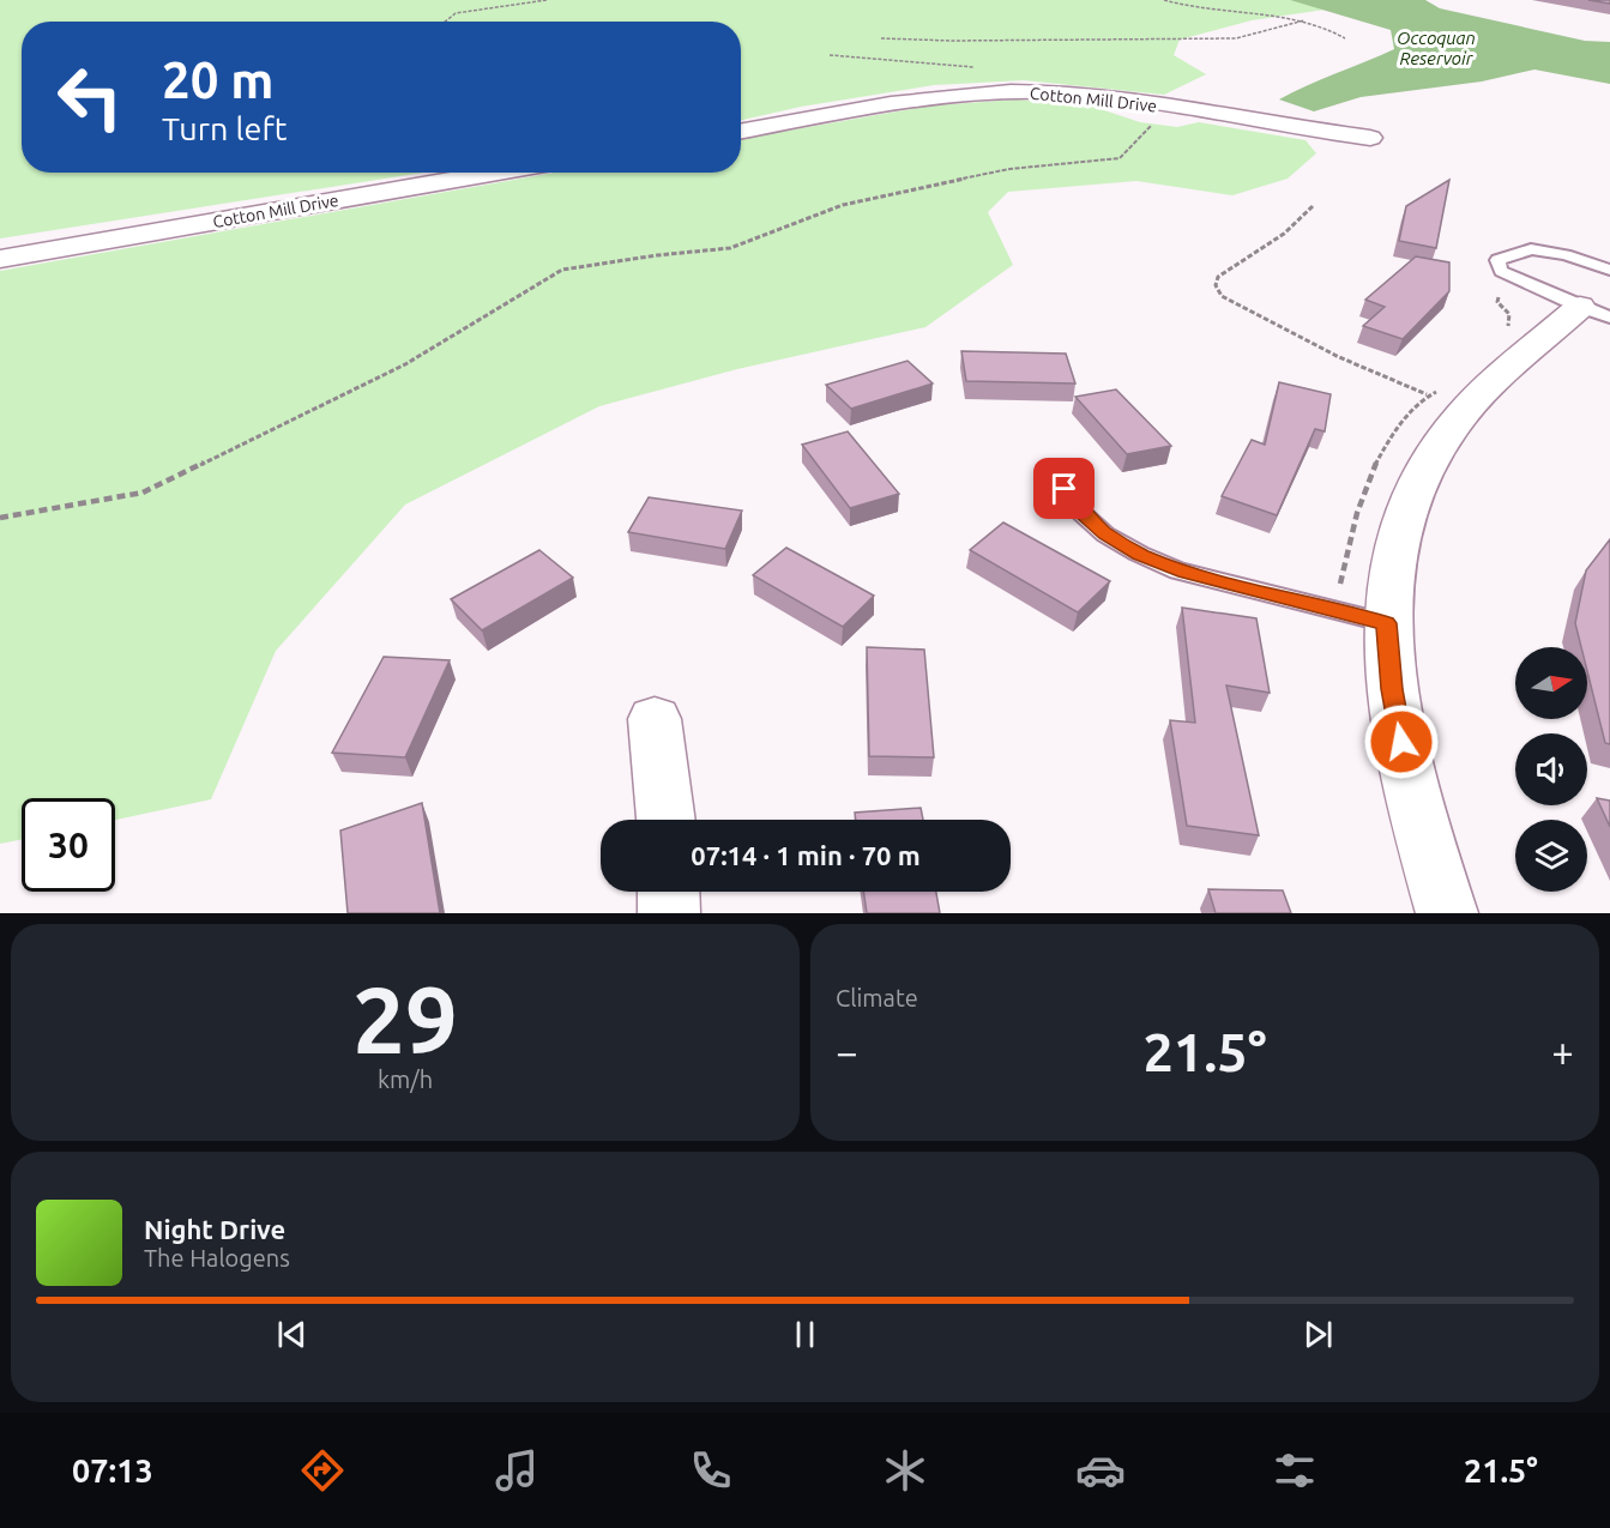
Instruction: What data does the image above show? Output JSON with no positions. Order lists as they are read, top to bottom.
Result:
{
  "streets": {
    "street": ["Cotton Mill Drive"]
  },
  "water": ["Occoquan Reservoir"],
  "north": "right",
  "page": {
    "turn": ["20 m", "Turn left"],
    "limit": "30",
    "trip": "07:14 · 1 min · 70 m",
    "tile": [
      ["29", "km/h"],
      "Climate"
    ],
    "heat": ["−", "21.5°", "+"],
    "song": ["Night Drive", "The Halogens"],
    "tabs": ["07:13", "21.5°"]
  }
}
